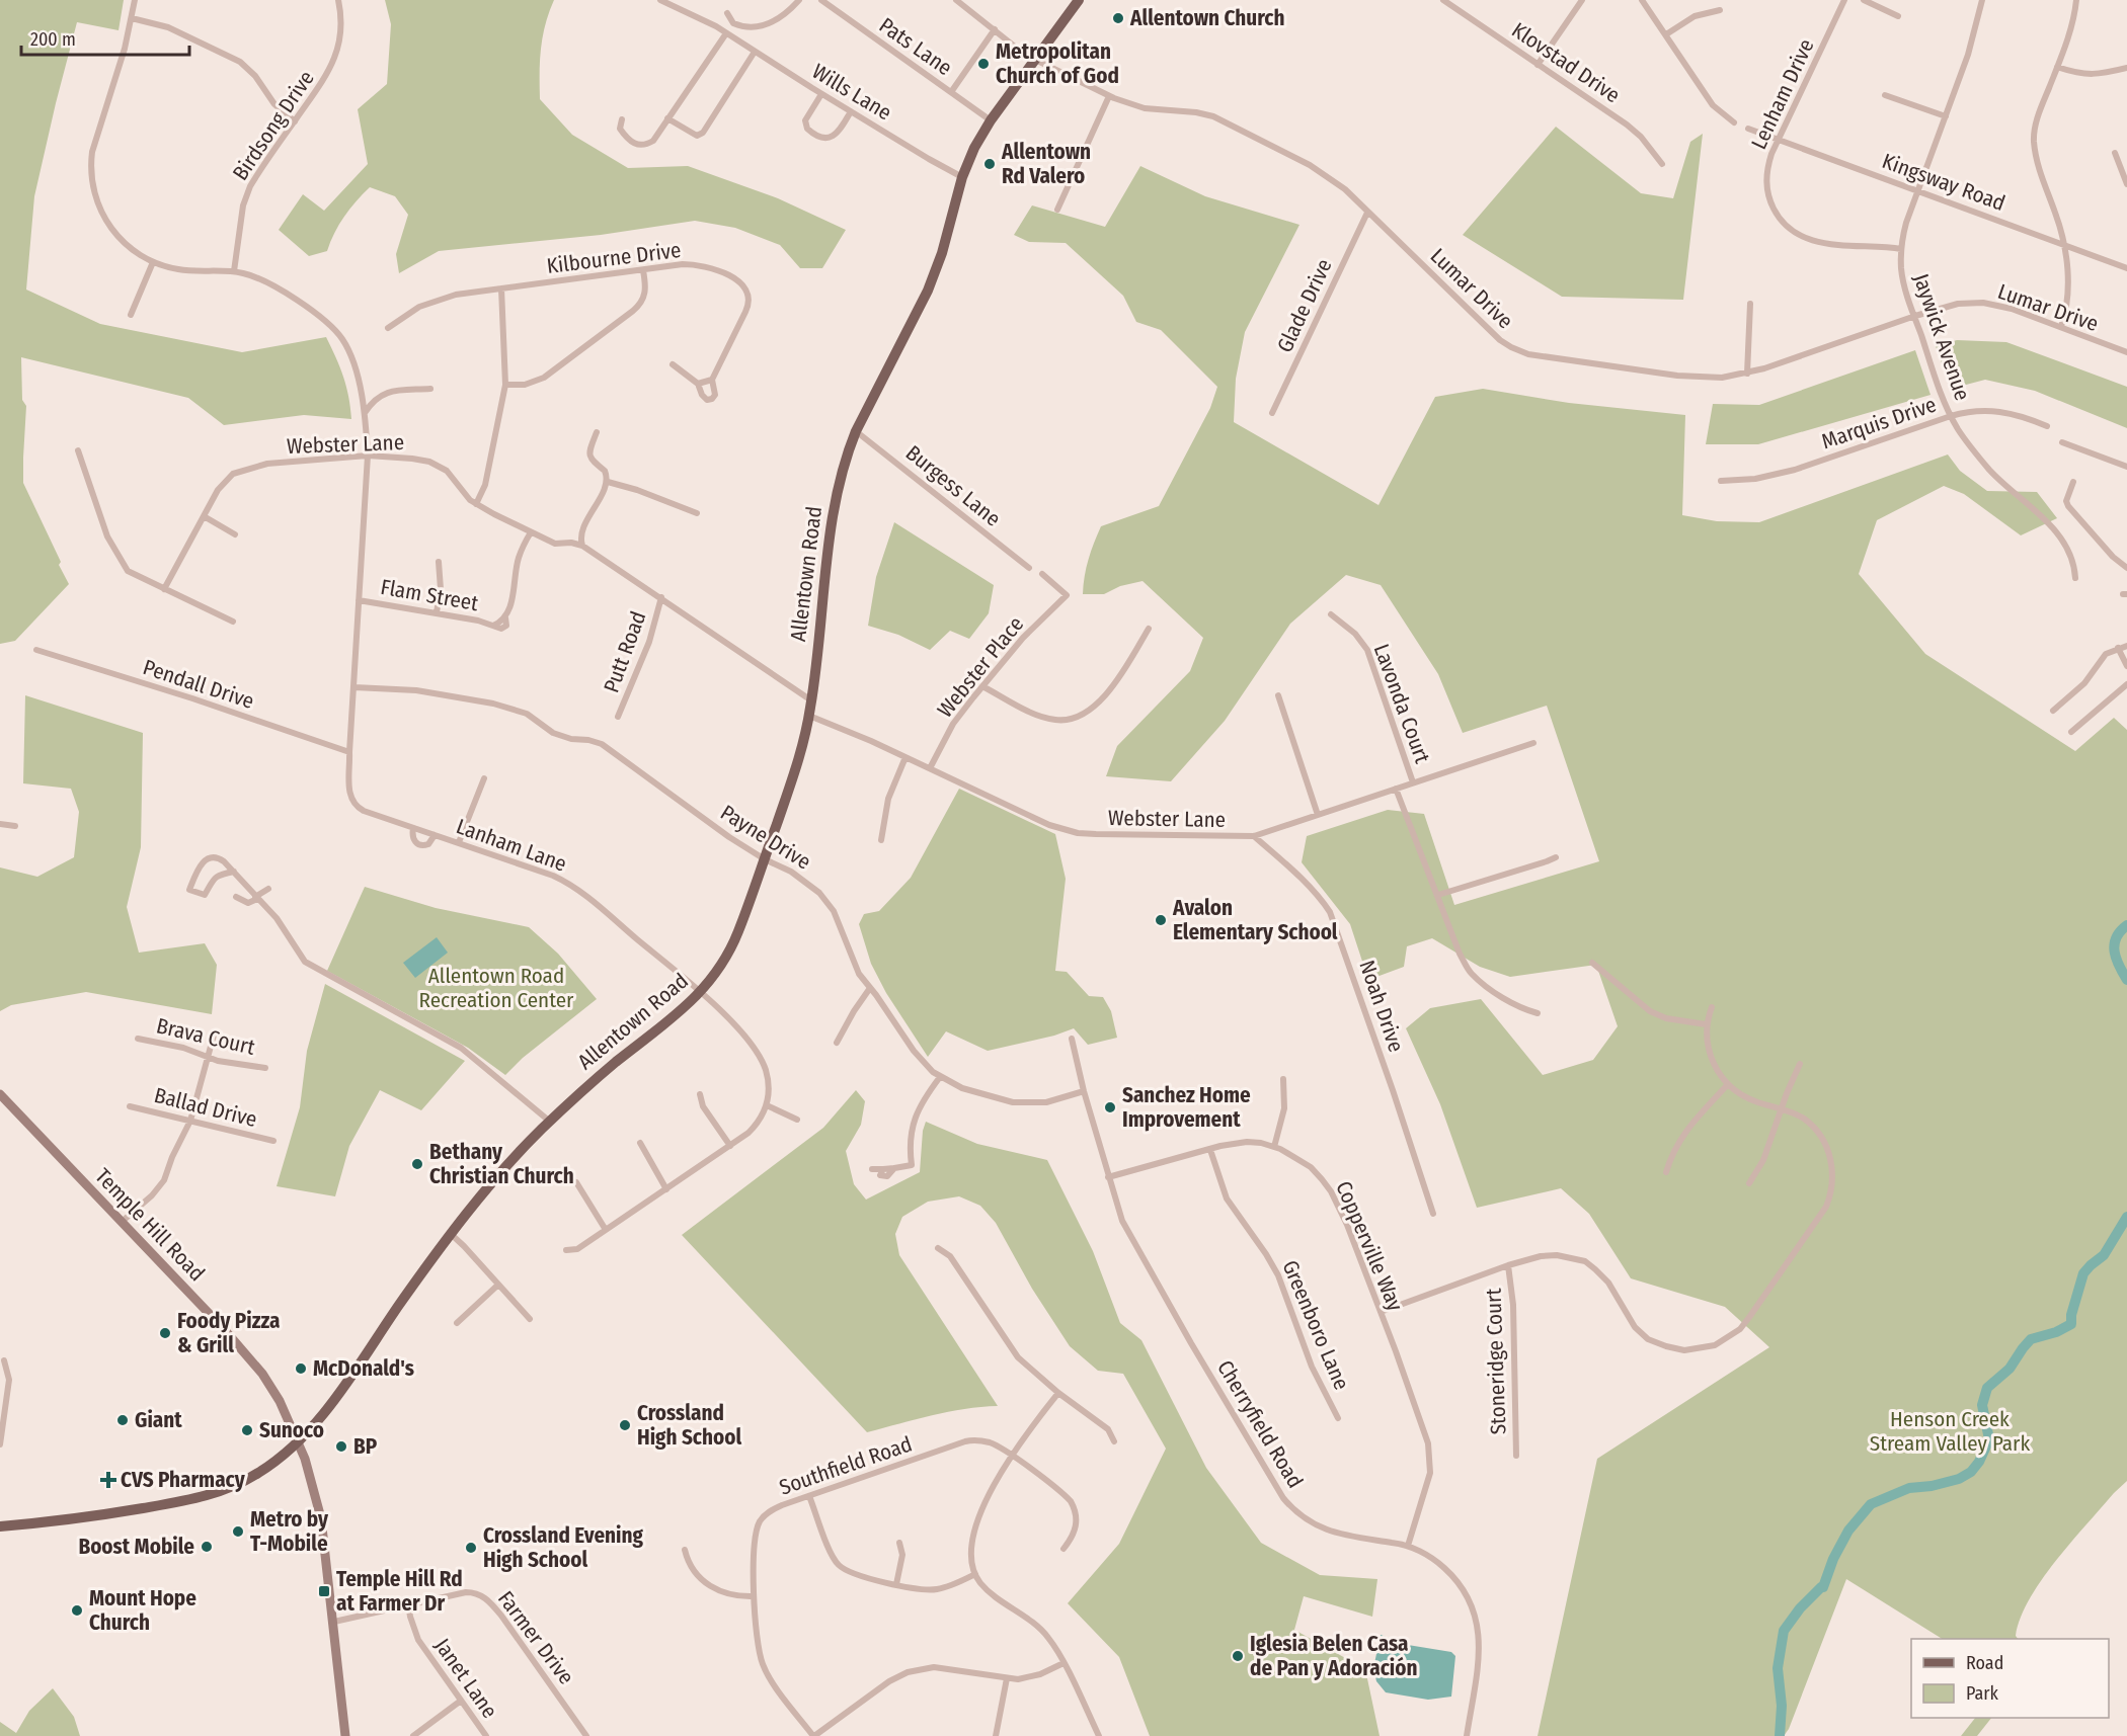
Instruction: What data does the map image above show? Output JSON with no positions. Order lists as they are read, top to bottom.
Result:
{
  "streets": {
    "main road": ["Allentown Road", "Temple Hill Road"],
    "street": [
      "Pats Lane",
      "Klovstad Drive",
      "Wills Lane",
      "Lenham Drive",
      "Birdsong Drive",
      "Kingsway Road",
      "Kilbourne Drive",
      "Lumar Drive",
      "Glade Drive",
      "Jaywick Avenue",
      "Marquis Drive",
      "Webster Lane",
      "Burgess Lane",
      "Flam Street",
      "Putt Road",
      "Webster Place",
      "Pendall Drive",
      "Lavonda Court",
      "Payne Drive",
      "Lanham Lane",
      "Noah Drive",
      "Brava Court",
      "Ballad Drive",
      "Copperville Way",
      "Greenboro Lane",
      "Stoneridge Court",
      "Cherryfield Road",
      "Southfield Road",
      "Farmer Drive",
      "Janet Lane"
    ]
  },
  "crossings": [
    ["Pats Lane", "Allentown Road"],
    ["Wills Lane", "Allentown Road"],
    ["Lenham Drive", "Kingsway Road"],
    ["Lenham Drive", "Jaywick Avenue"],
    ["Birdsong Drive", "Lanham Lane"],
    ["Kingsway Road", "Jaywick Avenue"],
    ["Lumar Drive", "Glade Drive"],
    ["Lumar Drive", "Jaywick Avenue"],
    ["Lumar Drive", "Allentown Road"],
    ["Jaywick Avenue", "Marquis Drive"],
    ["Webster Lane", "Allentown Road"],
    ["Webster Lane", "Flam Street"],
    ["Webster Lane", "Putt Road"],
    ["Webster Lane", "Webster Place"],
    ["Webster Lane", "Lavonda Court"],
    ["Webster Lane", "Lanham Lane"],
    ["Webster Lane", "Noah Drive"],
    ["Burgess Lane", "Allentown Road"],
    ["Allentown Road", "Payne Drive"],
    ["Allentown Road", "Lanham Lane"],
    ["Allentown Road", "Temple Hill Road"],
    ["Flam Street", "Lanham Lane"],
    ["Pendall Drive", "Lanham Lane"],
    ["Payne Drive", "Lanham Lane"],
    ["Payne Drive", "Cherryfield Road"],
    ["Temple Hill Road", "Farmer Drive"],
    ["Copperville Way", "Greenboro Lane"],
    ["Copperville Way", "Cherryfield Road"],
    ["Farmer Drive", "Janet Lane"]
  ],
  "parks": ["Allentown Road Recreation Center", "Henson Creek Stream Valley Park"],
  "places": {
    "other": [
      "Allentown Church",
      "Metropolitan Church of God",
      "Allentown Rd Valero",
      "Avalon Elementary School",
      "Sanchez Home Improvement",
      "Bethany Christian Church",
      "Foody Pizza & Grill",
      "McDonald's",
      "Giant",
      "Crossland High School",
      "Sunoco",
      "BP",
      "Metro by T-Mobile",
      "Boost Mobile",
      "Crossland Evening High School",
      "Mount Hope Church",
      "Iglesia Belen Casa de Pan y Adoración"
    ],
    "health": ["CVS Pharmacy"],
    "transit": ["Temple Hill Rd at Farmer Dr"]
  },
  "legend": ["Road", "Park"],
  "scale_bar": "200 m"
}
